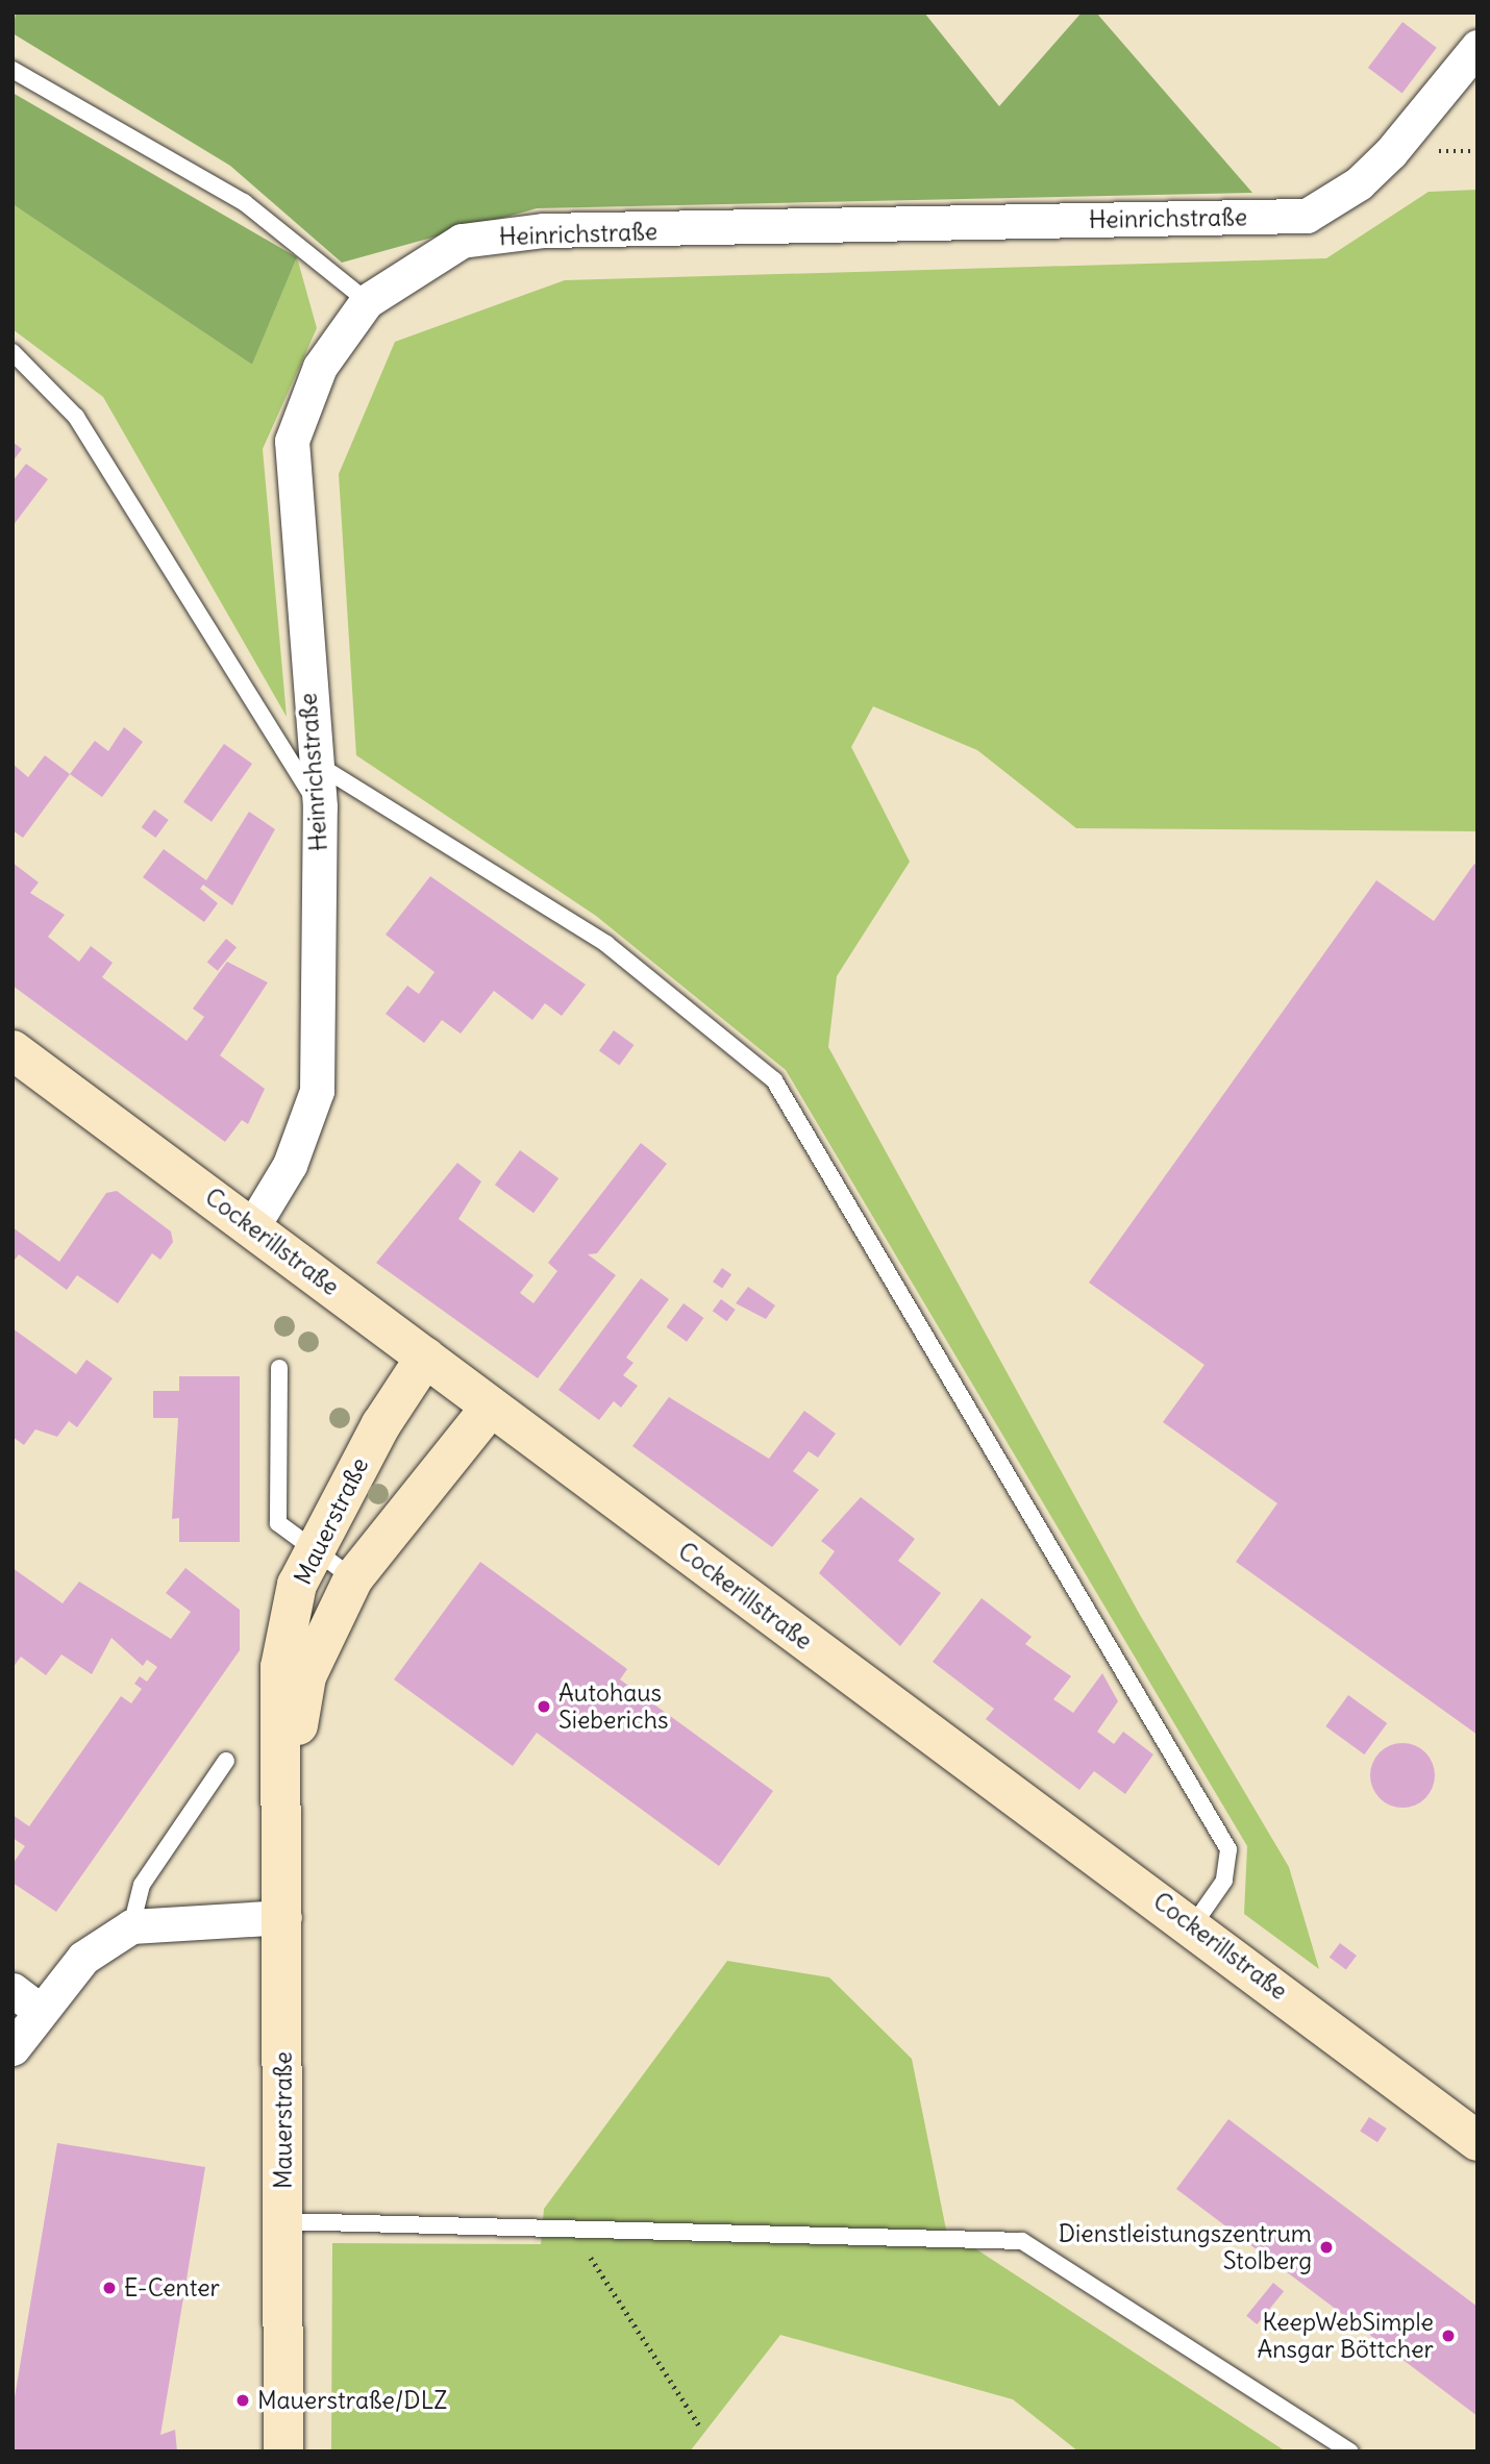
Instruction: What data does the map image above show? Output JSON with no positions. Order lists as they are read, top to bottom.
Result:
{
  "streets": {
    "main road": ["Cockerillstraße", "Mauerstraße"],
    "street": ["Heinrichstraße"]
  },
  "crossings": [
    ["Heinrichstraße", "Cockerillstraße"],
    ["Cockerillstraße", "Mauerstraße"]
  ],
  "places": [
    "Autohaus Sieberichs",
    "Dienstleistungszentrum Stolberg",
    "E-Center",
    "KeepWebSimple Ansgar Böttcher",
    "Mauerstraße/DLZ"
  ]
}
